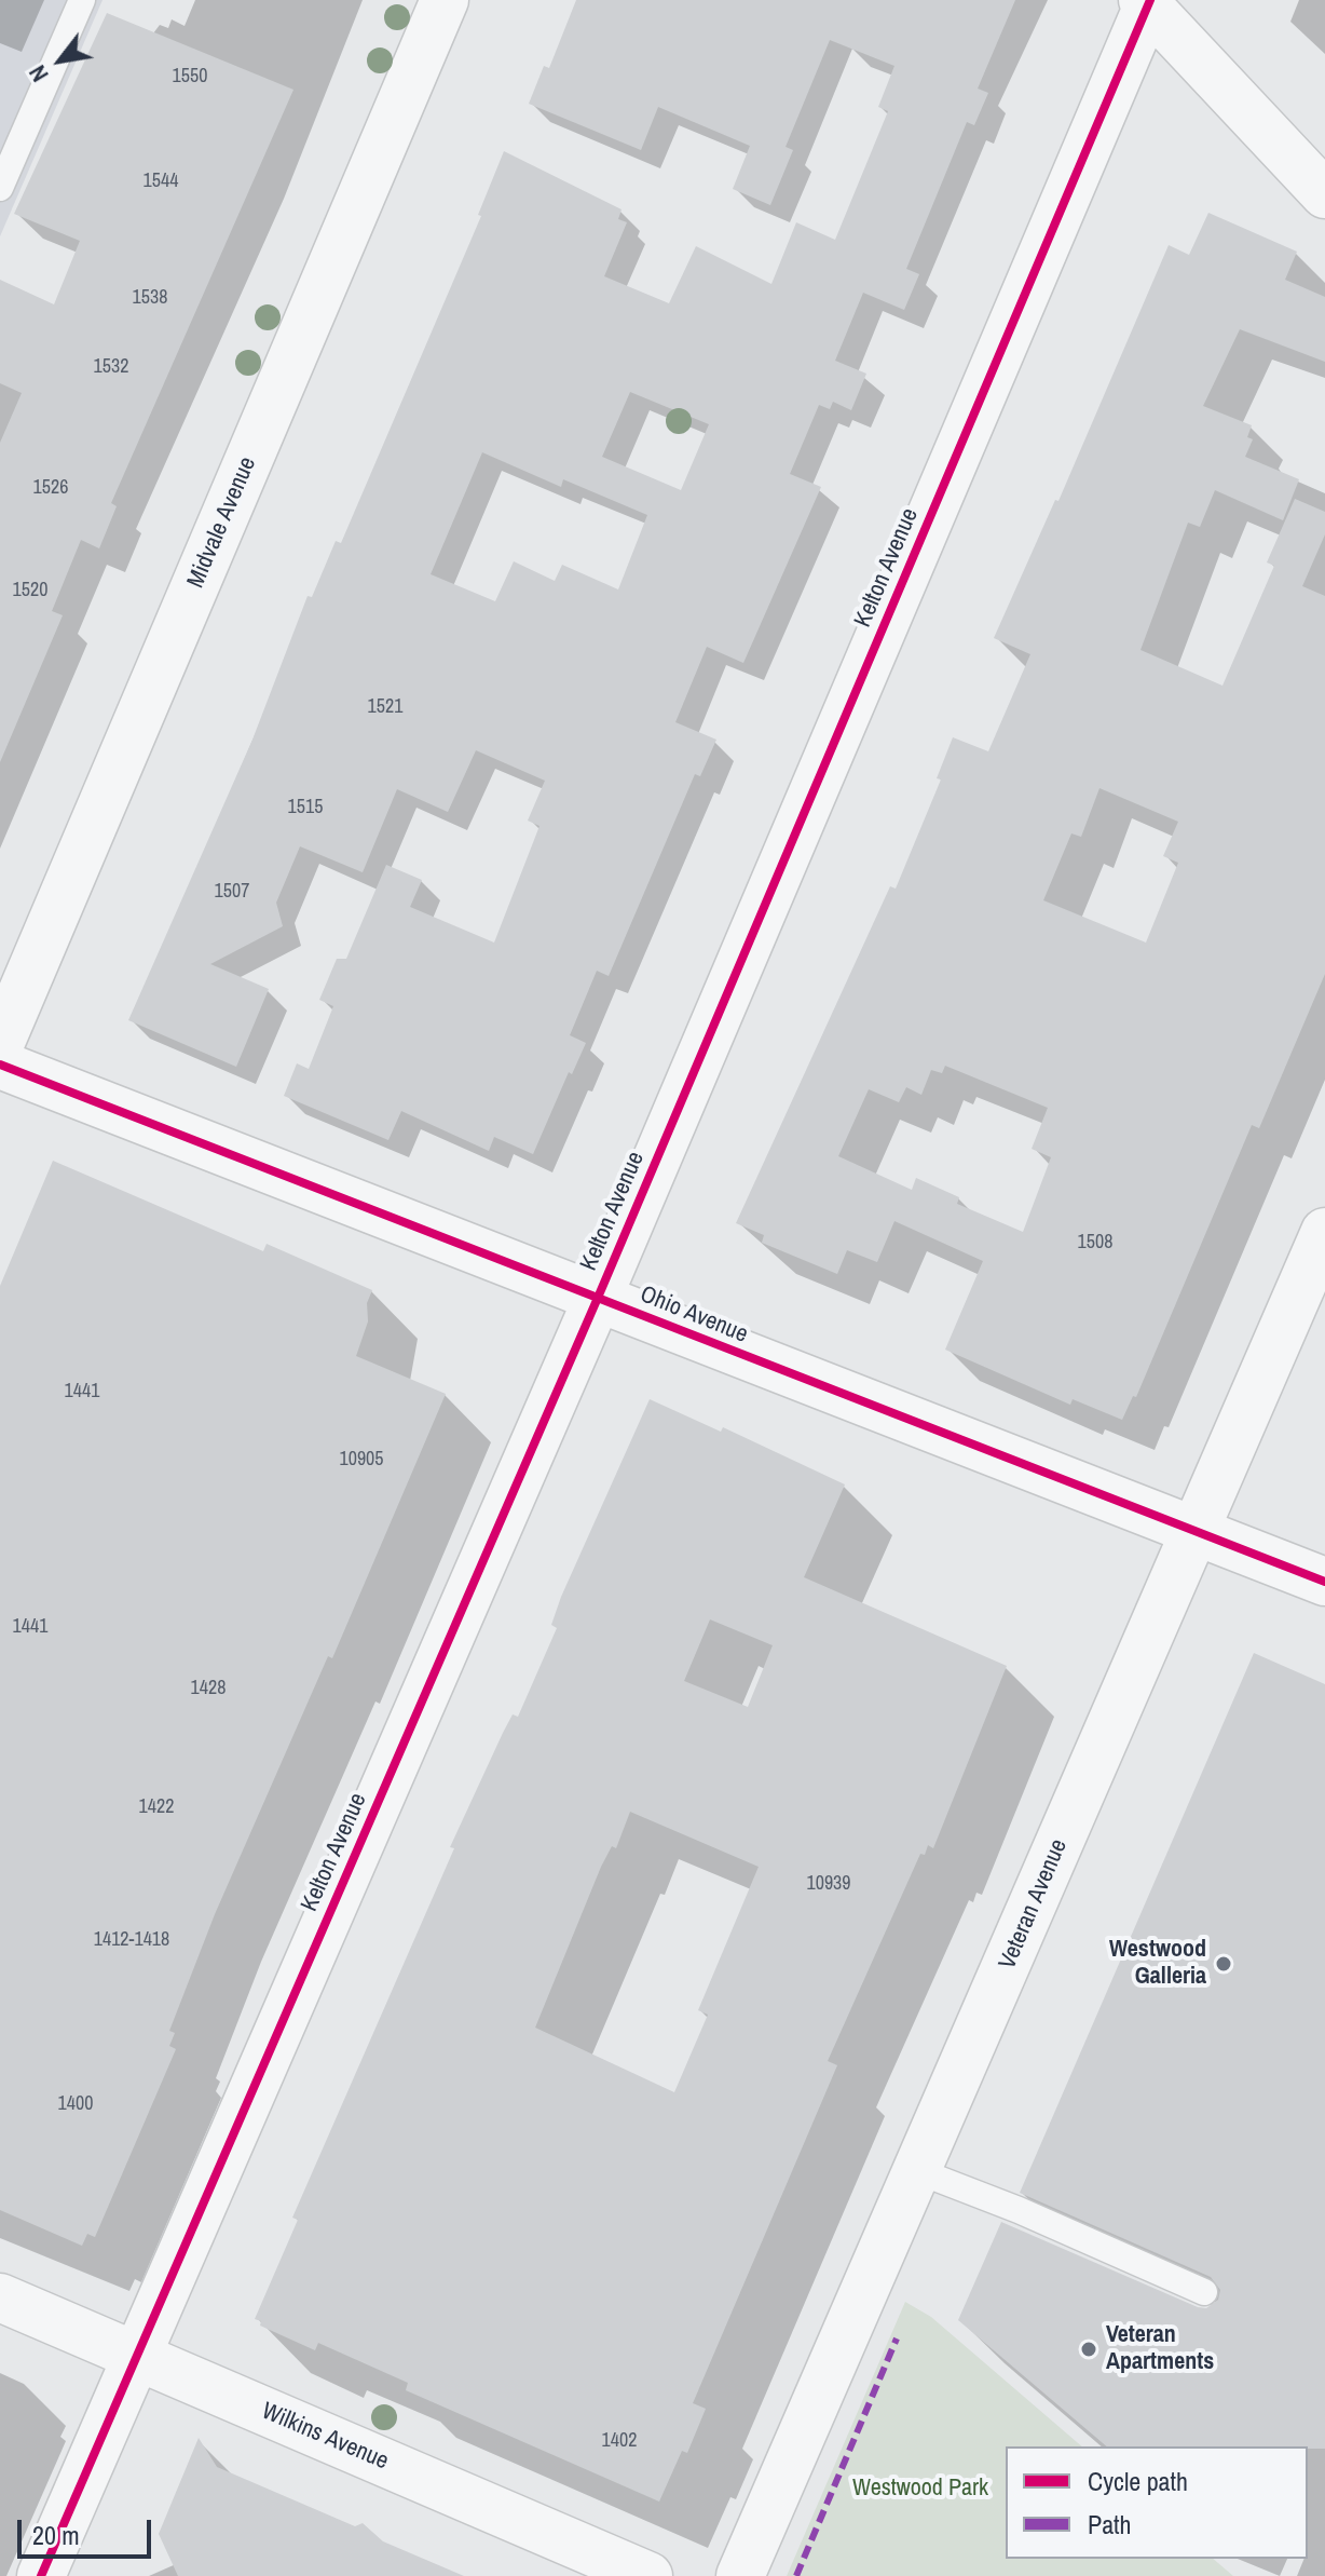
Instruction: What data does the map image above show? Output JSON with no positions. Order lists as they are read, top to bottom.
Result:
{
  "streets": {
    "street": [
      "Midvale Avenue",
      "Kelton Avenue",
      "Ohio Avenue",
      "Veteran Avenue",
      "Wilkins Avenue"
    ]
  },
  "crossings": [
    ["Kelton Avenue", "Ohio Avenue"],
    ["Kelton Avenue", "Wilkins Avenue"],
    ["Ohio Avenue", "Veteran Avenue"]
  ],
  "parks": ["Westwood Park"],
  "places": ["Westwood Galleria", "Veteran Apartments"],
  "house_numbers": [
    "1550",
    "1544",
    "1538",
    "1532",
    "1526",
    "1520",
    "1521",
    "1515",
    "1507",
    "1508",
    "1441",
    "10905",
    "1441",
    "1428",
    "1422",
    "10939",
    "1412-1418",
    "1400",
    "1402"
  ],
  "legend": ["Cycle path", "Path"],
  "scale_bar": "20 m",
  "north": "bottom left"
}
